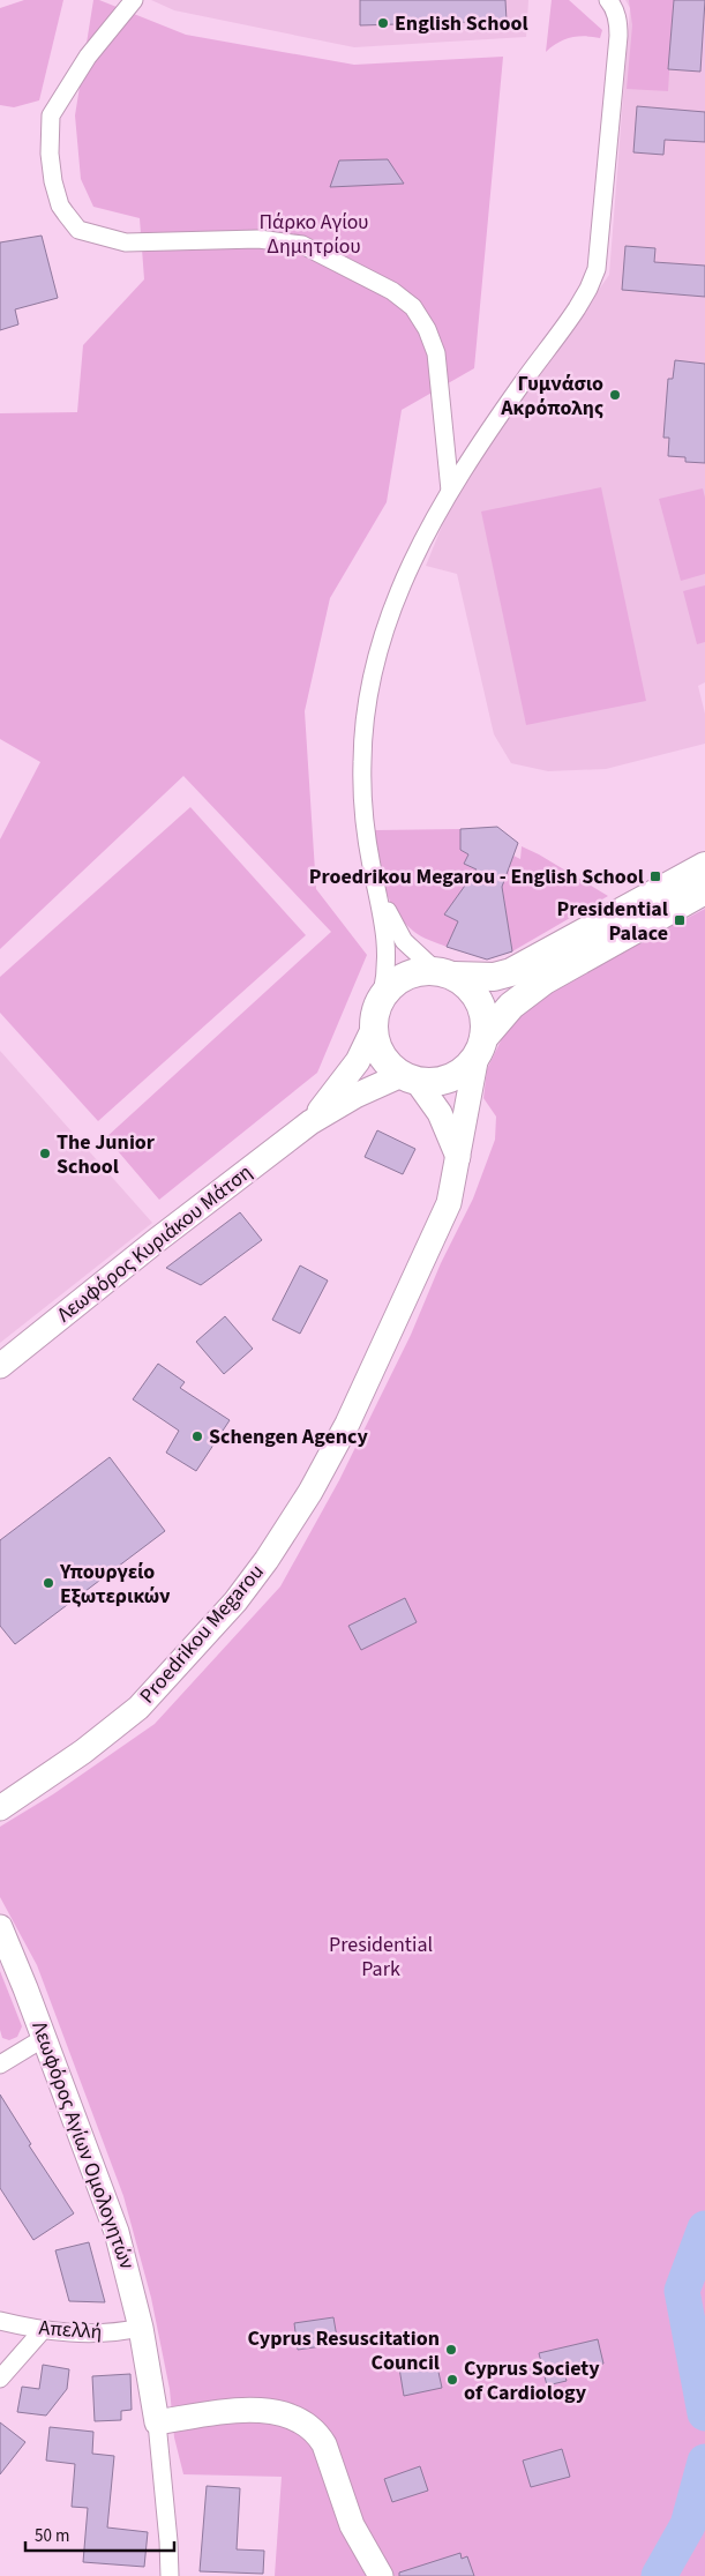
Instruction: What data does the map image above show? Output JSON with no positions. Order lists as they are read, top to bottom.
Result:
{
  "streets": {
    "main road": ["Λεωφόρος Κυριάκου Μάτση", "Proedrikou Megarou", "Λεωφόρος Αγίων Ομολογητών"],
    "street": ["Απελλή"]
  },
  "crossings": [
    ["Λεωφόρος Κυριάκου Μάτση", "Proedrikou Megarou"],
    ["Λεωφόρος Αγίων Ομολογητών", "Απελλή"]
  ],
  "parks": ["Πάρκο Αγίου Δημητρίου", "Presidential Park"],
  "places": {
    "other": [
      "English School",
      "Γυμνάσιο Ακρόπολης",
      "The Junior School",
      "Schengen Agency",
      "Υπουργείο Εξωτερικών",
      "Cyprus Resuscitation Council",
      "Cyprus Society of Cardiology"
    ],
    "transit": ["Proedrikou Megarou - English School", "Presidential Palace"]
  },
  "scale_bar": "50 m"
}
